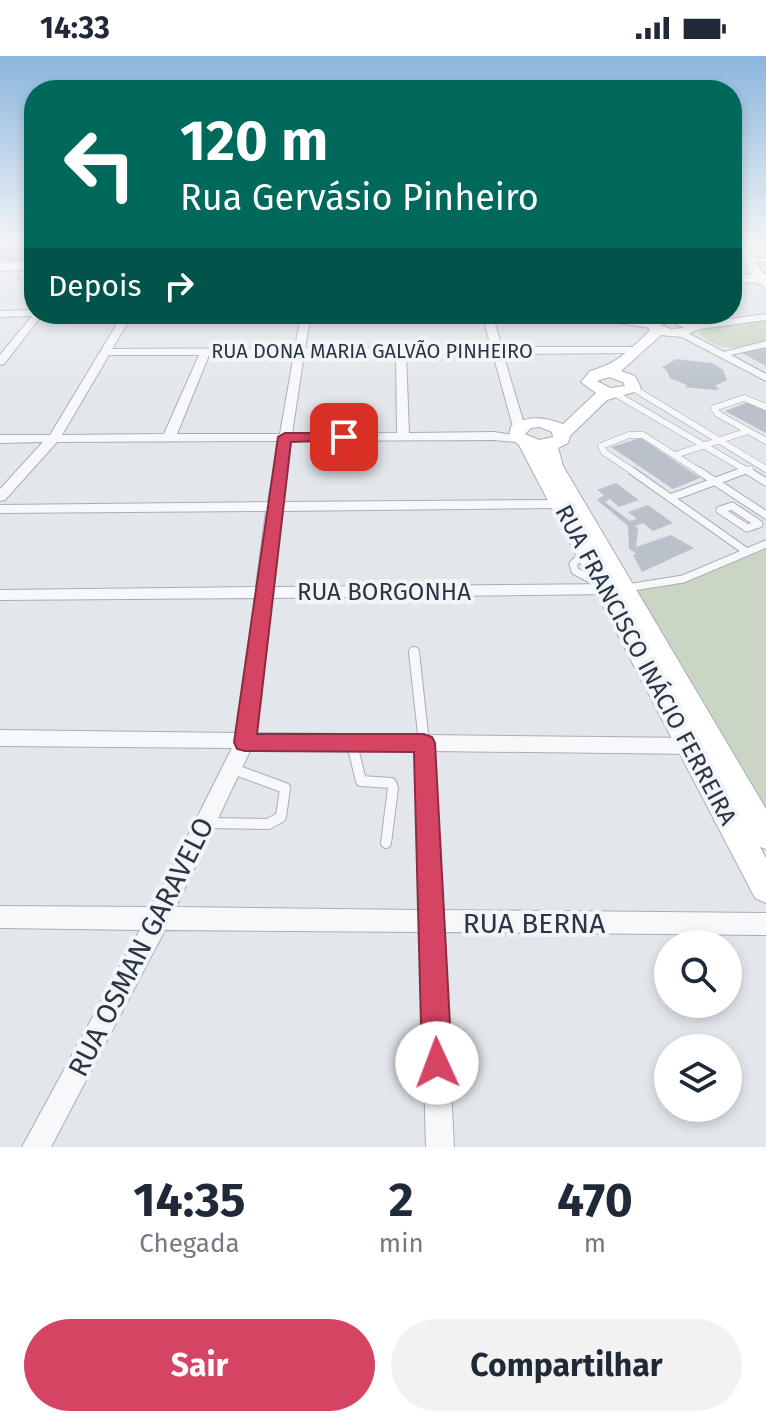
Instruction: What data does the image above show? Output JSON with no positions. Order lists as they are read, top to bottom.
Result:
{
  "streets": {
    "street": [
      "RUA DONA MARIA GALVÃO PINHEIRO",
      "RUA BORGONHA",
      "RUA FRANCISCO INÁCIO FERREIRA",
      "RUA BERNA",
      "RUA OSMAN GARAVELO"
    ]
  },
  "crossings": [
    ["RUA DONA MARIA GALVÃO PINHEIRO", "RUA OSMAN GARAVELO"],
    ["RUA BORGONHA", "RUA FRANCISCO INÁCIO FERREIRA"],
    ["RUA BORGONHA", "RUA OSMAN GARAVELO"],
    ["RUA BERNA", "RUA OSMAN GARAVELO"]
  ],
  "page": {
    "status": "14:33",
    "turn": ["120 m", "Rua Gervásio Pinheiro"],
    "then": "Depois",
    "eta": [
      "14:35",
      "Chegada",
      "2",
      "min",
      "470",
      "m"
    ],
    "buttons": ["Sair", "Compartilhar"]
  }
}
